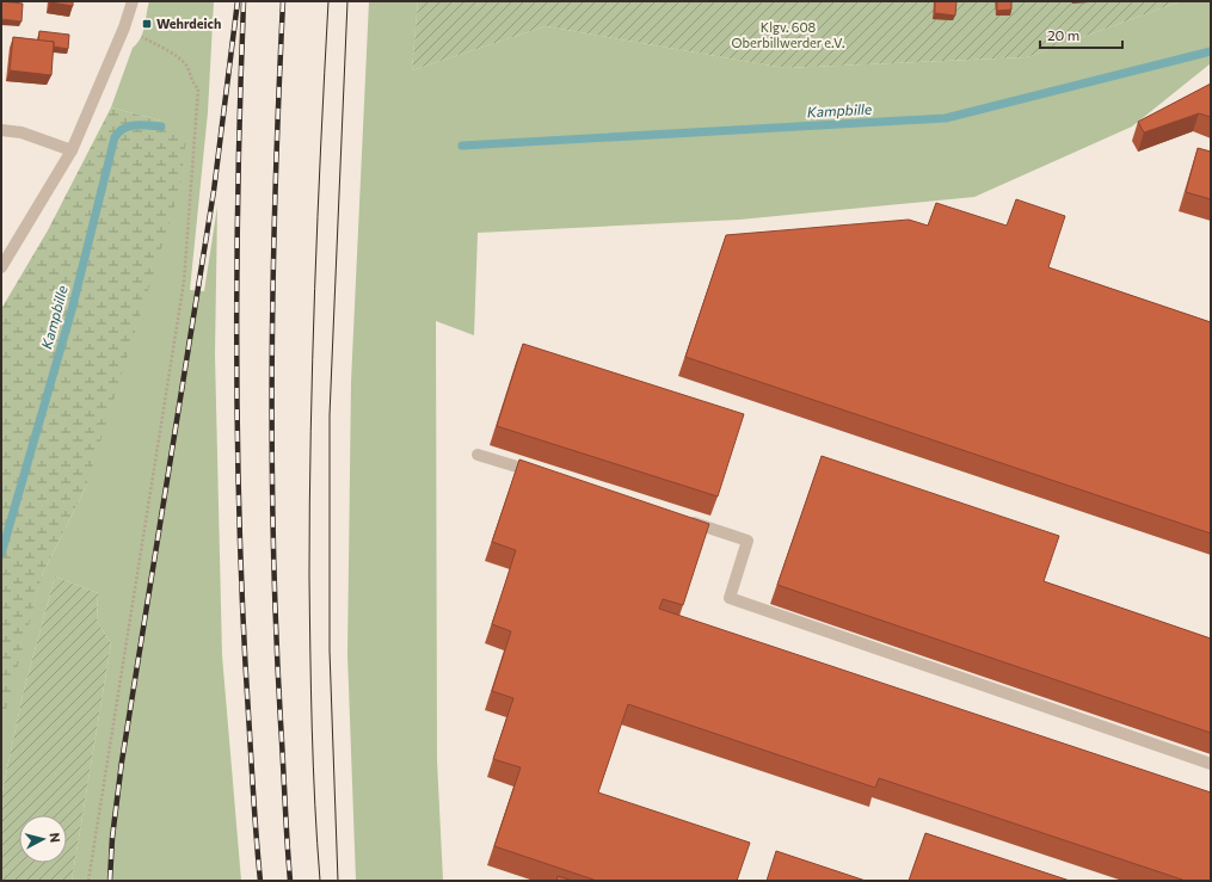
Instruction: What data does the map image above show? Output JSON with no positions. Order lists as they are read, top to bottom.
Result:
{
  "water": ["Kampbille"],
  "parks": ["Klgv. 608 Oberbillwerder e.V."],
  "places": {
    "transit": ["Wehrdeich"]
  },
  "scale_bar": "20 m",
  "north": "right"
}
